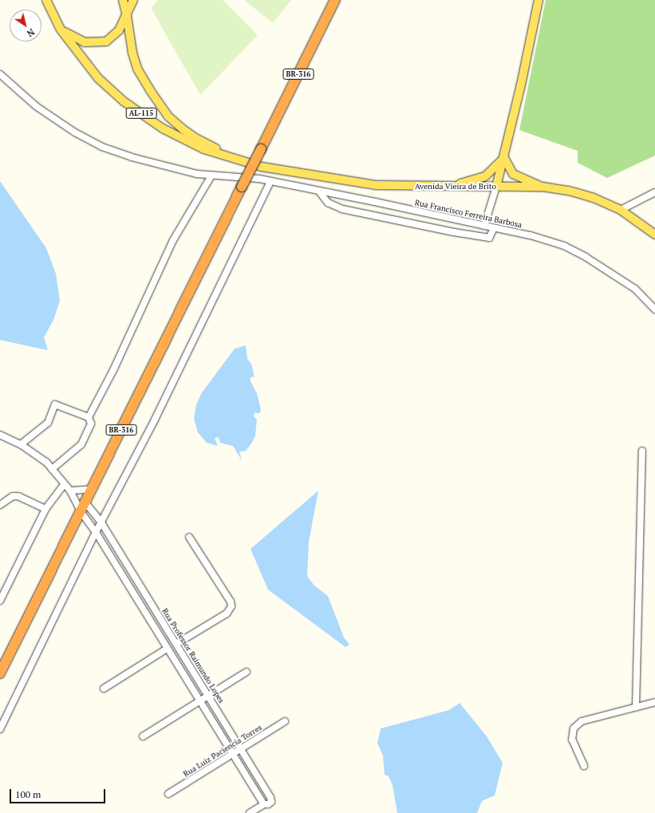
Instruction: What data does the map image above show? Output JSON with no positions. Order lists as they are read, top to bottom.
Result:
{
  "streets": {
    "highway": ["BR-316"],
    "main road": ["AL-115", "Avenida Vieira de Brito"],
    "street": ["Rua Francisco Ferreira Barbosa", "Rua Professor Raimundo Lopes", "Rua Luiz Paciencia Torres"]
  },
  "crossings": [
    ["BR-316", "Rua Professor Raimundo Lopes"],
    ["AL-115", "Avenida Vieira de Brito"],
    ["Rua Professor Raimundo Lopes", "Rua Luiz Paciencia Torres"]
  ],
  "scale_bar": "100 m",
  "north": "bottom right"
}
